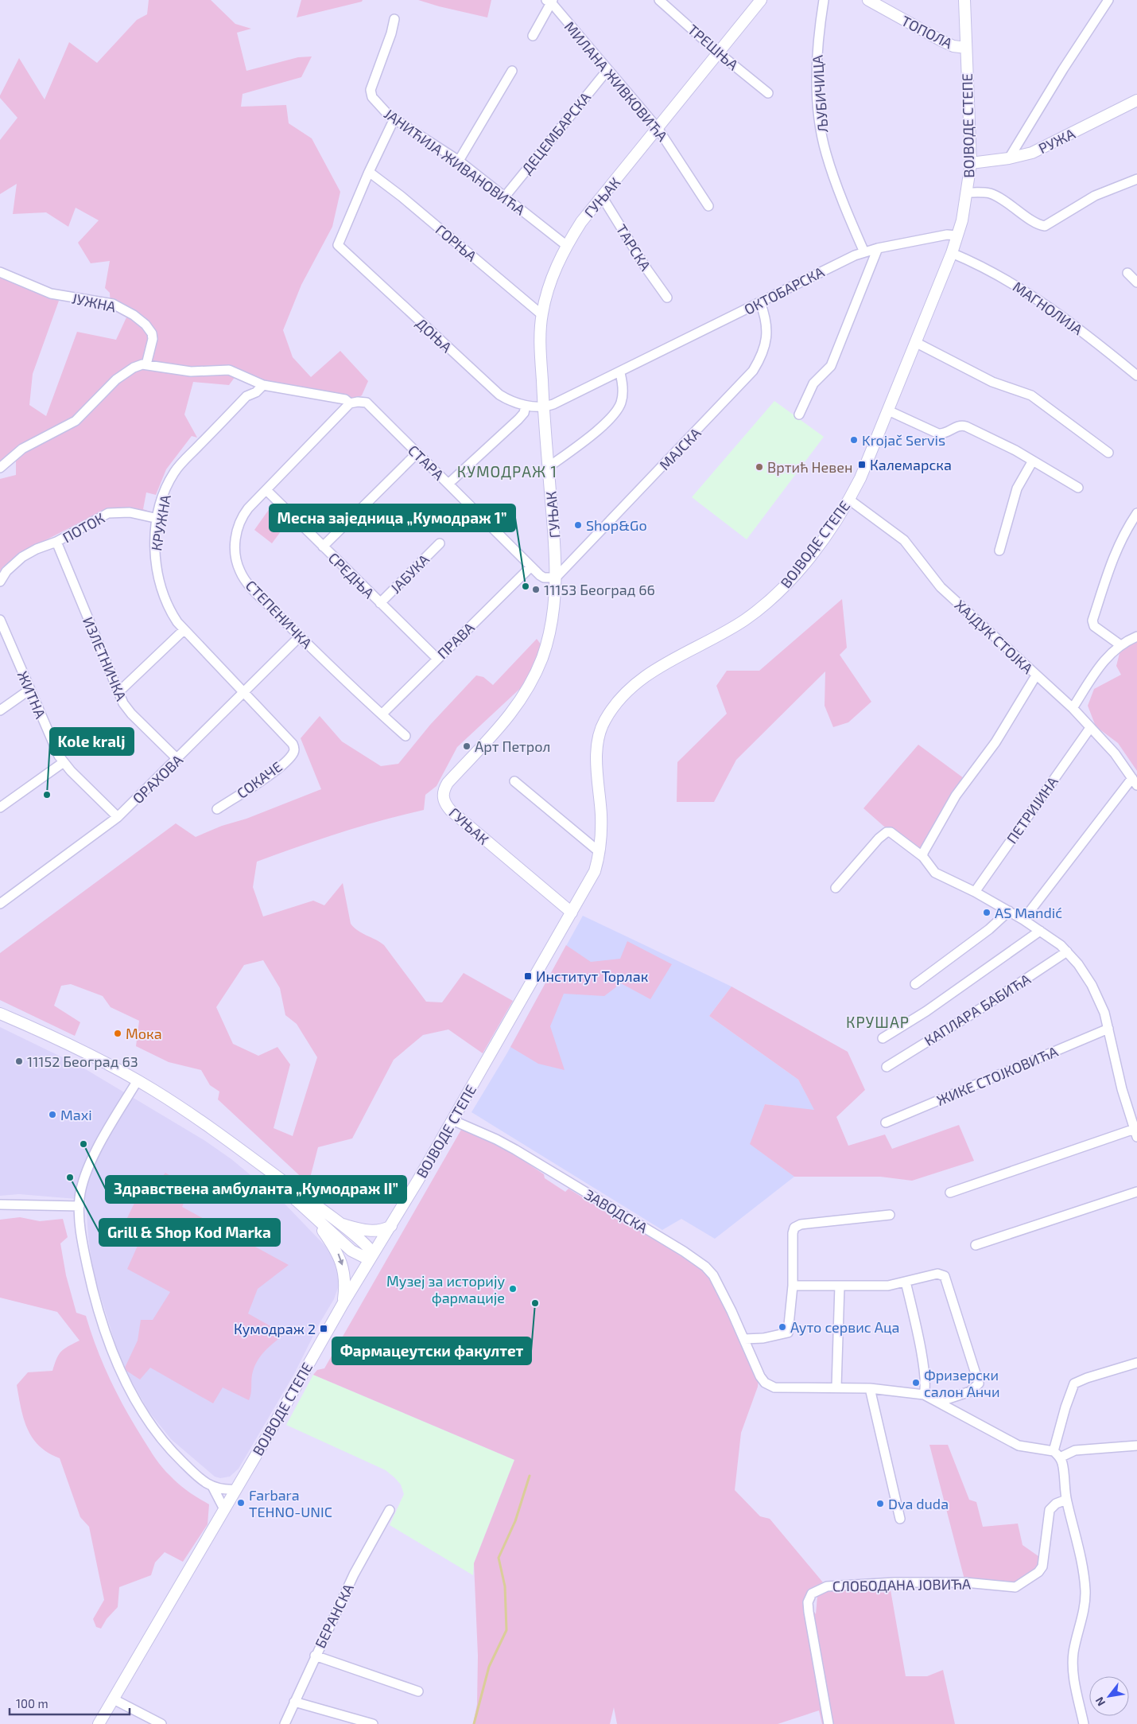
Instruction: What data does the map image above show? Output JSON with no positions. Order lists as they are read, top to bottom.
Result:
{
  "streets": {
    "street": [
      "ТОПОЛА",
      "ТРЕШЊА",
      "МИЛАНА ЖИВКОВИЋА",
      "ЉУБИЧИЦА",
      "ВОЈВОДЕ СТЕПЕ",
      "ДЕЦЕМБАРСКА",
      "РУЖА",
      "ЈАНИЋИЈА ЖИВАНОВИЋА",
      "ГУЊАК",
      "ГОРЊА",
      "ТАРСКА",
      "ОКТОБАРСКА",
      "ЈУЖНА",
      "МАГНОЛИЈА",
      "ДОЊА",
      "МАЈСКА",
      "СТАРА",
      "КРУЖНА",
      "ПОТОК",
      "ЈАБУКА",
      "СРЕДЊА",
      "СТЕПЕНИЧКА",
      "ХАЈДУК СТОЈКА",
      "ПРАВА",
      "ИЗЛЕТНИЧКА",
      "ЖИТНА",
      "ОРАХОВА",
      "СОКАЧЕ",
      "ПЕТРИЈИНА",
      "КАПЛАРА БАБИЋА",
      "ЖИКЕ СТОЈКОВИЋА",
      "ЗАВОДСКА",
      "СЛОБОДАНА ЈОВИЋА",
      "БЕРАНСКА"
    ]
  },
  "crossings": [
    ["ТОПОЛА", "ВОЈВОДЕ СТЕПЕ"],
    ["ТРЕШЊА", "ГУЊАК"],
    ["МИЛАНА ЖИВКОВИЋА", "ДЕЦЕМБАРСКА"],
    ["МИЛАНА ЖИВКОВИЋА", "ГУЊАК"],
    ["ЉУБИЧИЦА", "ОКТОБАРСКА"],
    ["ВОЈВОДЕ СТЕПЕ", "РУЖА"],
    ["ВОЈВОДЕ СТЕПЕ", "ГУЊАК"],
    ["ВОЈВОДЕ СТЕПЕ", "ОКТОБАРСКА"],
    ["ВОЈВОДЕ СТЕПЕ", "МАГНОЛИЈА"],
    ["ВОЈВОДЕ СТЕПЕ", "ХАЈДУК СТОЈКА"],
    ["ВОЈВОДЕ СТЕПЕ", "ЗАВОДСКА"],
    ["ДЕЦЕМБАРСКА", "ЈАНИЋИЈА ЖИВАНОВИЋА"],
    ["ЈАНИЋИЈА ЖИВАНОВИЋА", "ГУЊАК"],
    ["ГУЊАК", "ГОРЊА"],
    ["ГУЊАК", "ТАРСКА"],
    ["ГУЊАК", "ОКТОБАРСКА"],
    ["ГУЊАК", "ДОЊА"],
    ["ГУЊАК", "МАЈСКА"],
    ["ГУЊАК", "СТАРА"],
    ["ГОРЊА", "ДОЊА"],
    ["ОКТОБАРСКА", "ДОЊА"],
    ["ОКТОБАРСКА", "МАЈСКА"],
    ["МАЈСКА", "СТАРА"],
    ["СТАРА", "СТЕПЕНИЧКА"],
    ["СТАРА", "ПРАВА"],
    ["КРУЖНА", "ПОТОК"],
    ["КРУЖНА", "ОРАХОВА"],
    ["КРУЖНА", "СОКАЧЕ"],
    ["ПОТОК", "ИЗЛЕТНИЧКА"],
    ["ЈАБУКА", "СРЕДЊА"],
    ["СРЕДЊА", "СТЕПЕНИЧКА"],
    ["СРЕДЊА", "ПРАВА"],
    ["СТЕПЕНИЧКА", "ПРАВА"],
    ["СТЕПЕНИЧКА", "ОРАХОВА"],
    ["ИЗЛЕТНИЧКА", "ОРАХОВА"],
    ["ЖИТНА", "ОРАХОВА"],
    ["ОРАХОВА", "СОКАЧЕ"]
  ],
  "districts": ["КУМОДРАЖ 1", "КРУШАР"],
  "places": {
    "other": [
      "Krojač Servis",
      "Вртић Невен",
      "Shop&Go",
      "Месна заједница „Кумодраж 1”",
      "11153 Београд 66",
      "Арт Петрол",
      "Kole kralj",
      "AS Mandić",
      "Мока",
      "11152 Београд 63",
      "Maxi",
      "Здравствена амбуланта „Кумодраж II”",
      "Grill & Shop Kod Marka",
      "Музеј за историју фармације",
      "Фармацеутски факултет",
      "Ауто сервис Аца",
      "Фризерски салон Анчи",
      "Farbara TEHNO-UNIC",
      "Dva duda"
    ],
    "transit": ["Калемарска", "Институт Торлак", "Кумодраж 2"]
  },
  "scale_bar": "100 m",
  "north": "bottom left"
}
